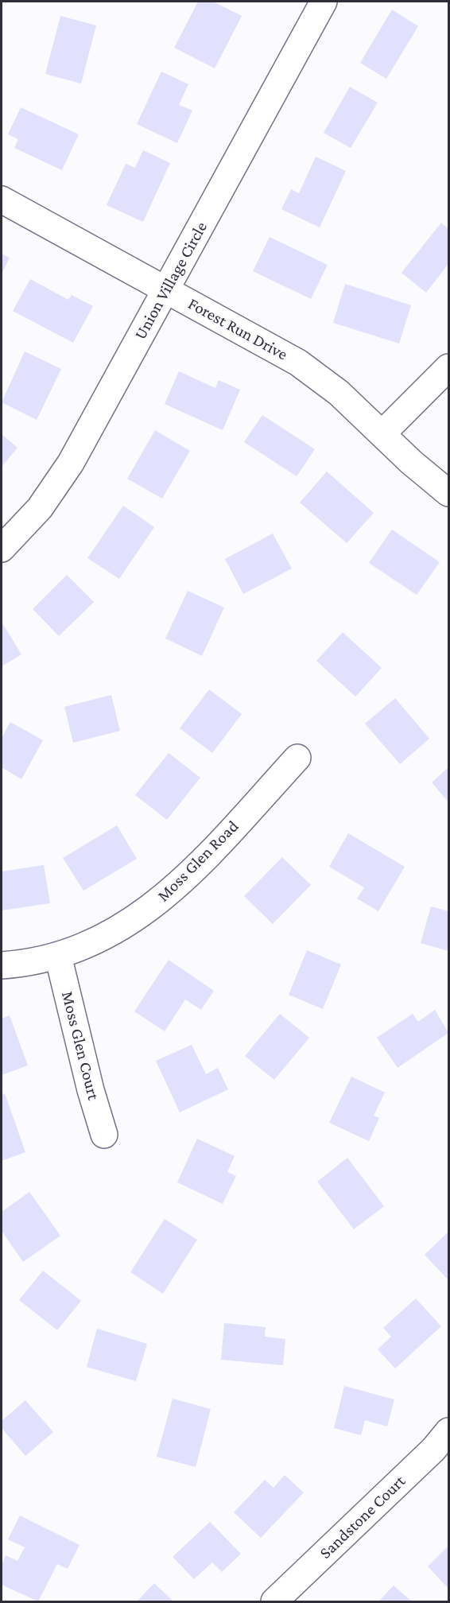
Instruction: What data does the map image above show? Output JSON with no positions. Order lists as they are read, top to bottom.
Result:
{
  "streets": {
    "street": [
      "Union Village Circle",
      "Forest Run Drive",
      "Moss Glen Road",
      "Moss Glen Court",
      "Sandstone Court"
    ]
  },
  "crossings": [
    ["Union Village Circle", "Forest Run Drive"],
    ["Moss Glen Road", "Moss Glen Court"]
  ]
}
